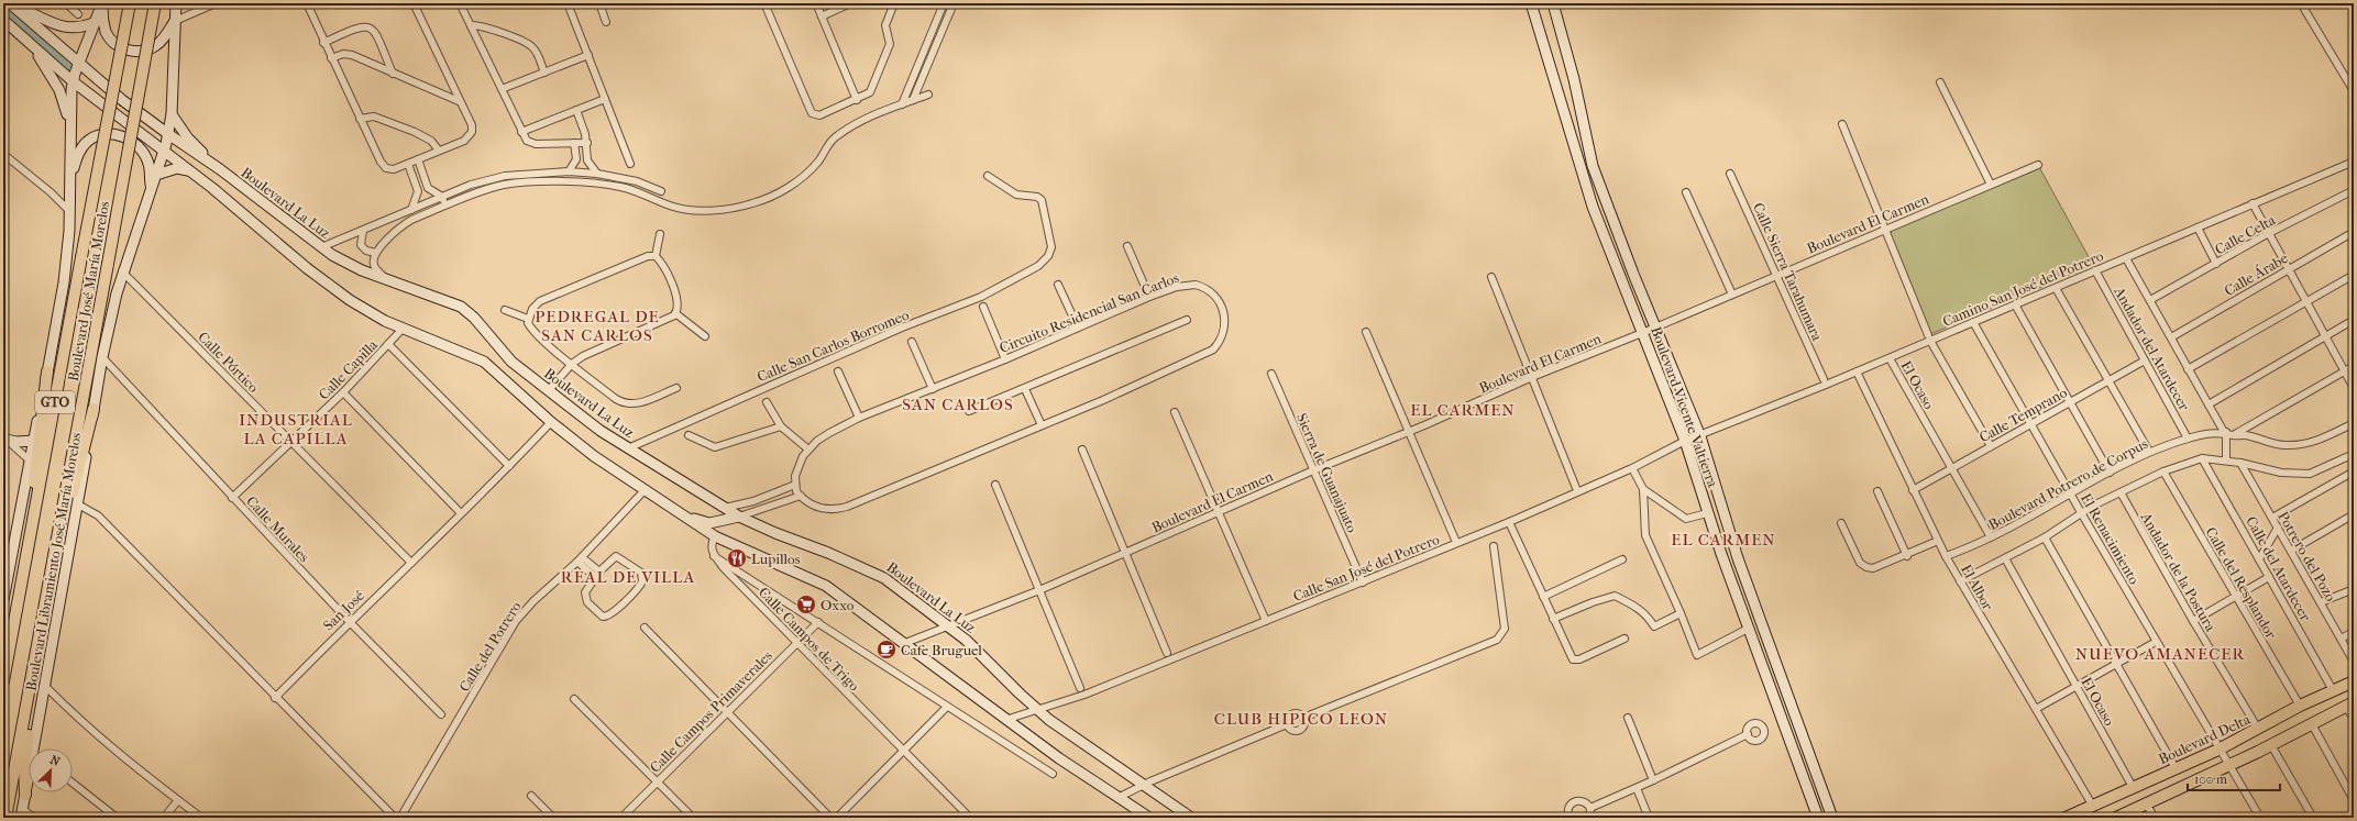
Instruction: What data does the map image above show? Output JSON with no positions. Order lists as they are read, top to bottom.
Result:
{
  "streets": {
    "main road": [
      "Boulevard La Luz",
      "Boulevard José María Morelos",
      "GTO",
      "Boulevard Vicente Valtierra",
      "Boulevard Libramiento José María Morelos",
      "Boulevard Delta"
    ],
    "street": [
      "Boulevard El Carmen",
      "Calle Celta",
      "Calle Sierra Tarahumara",
      "Calle Árabe",
      "Camino San José del Potrero",
      "Circuito Residencial San Carlos",
      "Calle San Carlos Borromeo",
      "Andador del Atardecer",
      "Calle Pórtico",
      "Calle Capilla",
      "El Ocaso",
      "Calle Temprano",
      "Sierra de Guanajuato",
      "Boulevard Potrero de Corpus",
      "Calle Murales",
      "El Renacimiento",
      "Potrero del Pozo",
      "Calle San José del Potrero",
      "Calle del Atardecer",
      "Andador de la Postura",
      "Calle del Resplandor",
      "El Albor",
      "San José",
      "Calle Campos de Trigo",
      "Calle del Potrero",
      "Calle Campos Primaverales"
    ]
  },
  "crossings": [
    ["Boulevard La Luz", "Boulevard El Carmen"],
    ["Boulevard La Luz", "Calle San Carlos Borromeo"],
    ["Boulevard La Luz", "Boulevard Libramiento José María Morelos"],
    ["Boulevard La Luz", "Calle San José del Potrero"],
    ["Boulevard El Carmen", "Calle Sierra Tarahumara"],
    ["Boulevard El Carmen", "Boulevard Vicente Valtierra"],
    ["Boulevard El Carmen", "Sierra de Guanajuato"],
    ["Camino San José del Potrero", "Andador del Atardecer"],
    ["Camino San José del Potrero", "El Ocaso"],
    ["Camino San José del Potrero", "Boulevard Vicente Valtierra"],
    ["Camino San José del Potrero", "El Renacimiento"],
    ["Camino San José del Potrero", "Calle San José del Potrero"],
    ["Camino San José del Potrero", "El Albor"],
    ["Andador del Atardecer", "Calle Temprano"],
    ["Andador del Atardecer", "Boulevard Potrero de Corpus"],
    ["Calle Pórtico", "Calle Capilla"],
    ["Calle Pórtico", "Boulevard Libramiento José María Morelos"],
    ["Calle Pórtico", "San José"],
    ["Calle Capilla", "Calle Murales"],
    ["El Ocaso", "Calle Temprano"],
    ["El Ocaso", "Boulevard Potrero de Corpus"],
    ["El Ocaso", "Boulevard Delta"],
    ["Boulevard Vicente Valtierra", "Calle San José del Potrero"],
    ["Calle Temprano", "El Renacimiento"],
    ["Calle Temprano", "El Albor"],
    ["Sierra de Guanajuato", "Calle San José del Potrero"],
    ["Boulevard Potrero de Corpus", "El Renacimiento"],
    ["Boulevard Potrero de Corpus", "El Albor"],
    ["Calle Murales", "Boulevard Libramiento José María Morelos"],
    ["Calle Murales", "San José"],
    ["El Renacimiento", "Boulevard Delta"],
    ["Calle del Atardecer", "Boulevard Delta"],
    ["Andador de la Postura", "Boulevard Delta"],
    ["Calle del Resplandor", "Boulevard Delta"],
    ["El Albor", "Boulevard Delta"],
    ["Calle Campos de Trigo", "Calle Campos Primaverales"]
  ],
  "districts": [
    "PEDREGAL DE SAN CARLOS",
    "SAN CARLOS",
    "EL CARMEN",
    "INDUSTRIAL LA CAPILLA",
    "EL CARMEN",
    "REAL DE VILLA",
    "NUEVO AMANECER",
    "CLUB HIPICO LEON"
  ],
  "places": {
    "restaurant": ["Lupillos"],
    "supermarket": ["Oxxo"],
    "cafe": ["Cafe Bruguel"]
  },
  "scale_bar": "100 m",
  "north": "top right"
}
